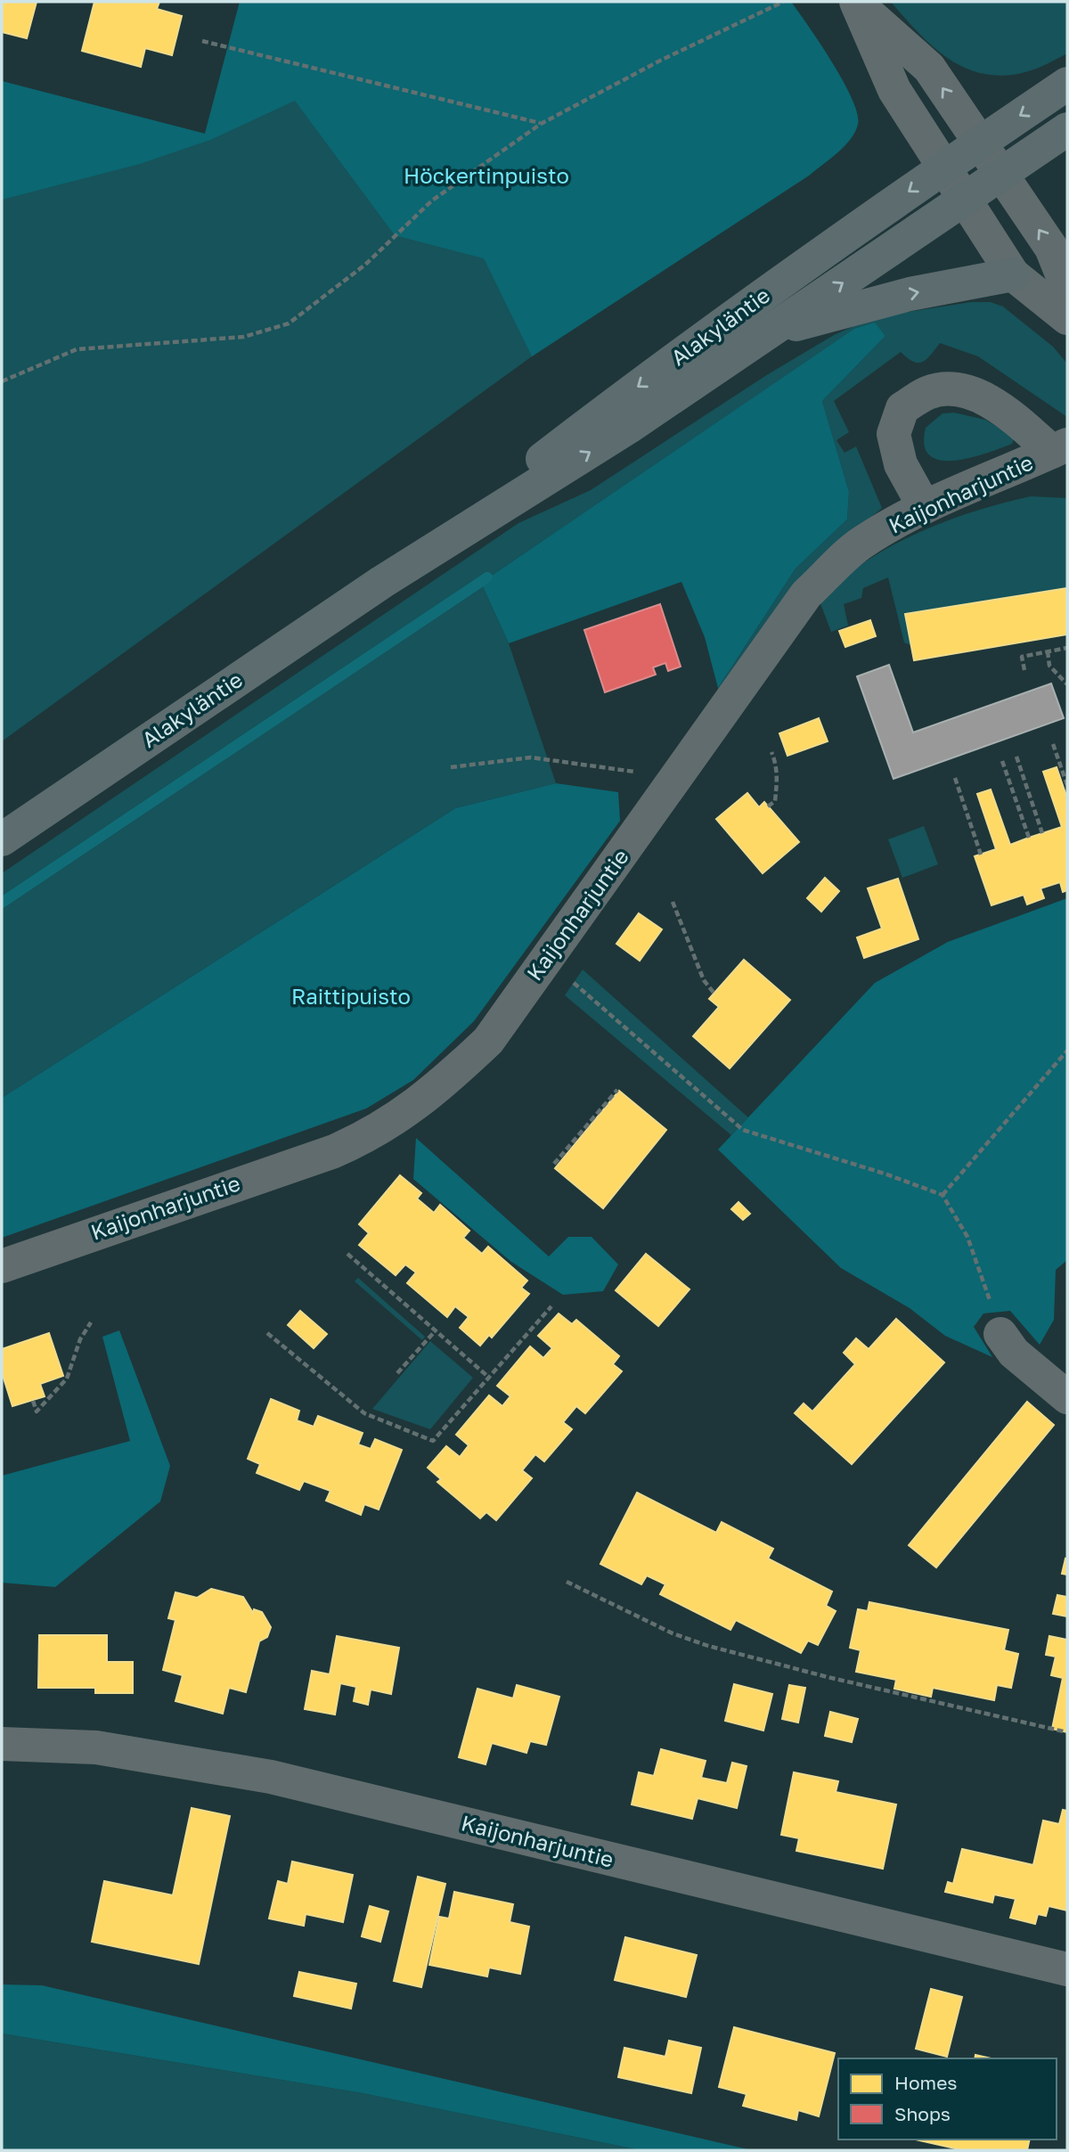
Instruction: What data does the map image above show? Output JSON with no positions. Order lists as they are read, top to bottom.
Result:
{
  "streets": {
    "main road": ["Alakyläntie"],
    "street": ["Kaijonharjuntie"]
  },
  "parks": ["Höckertinpuisto", "Raittipuisto"],
  "legend": ["Homes", "Shops"]
}
